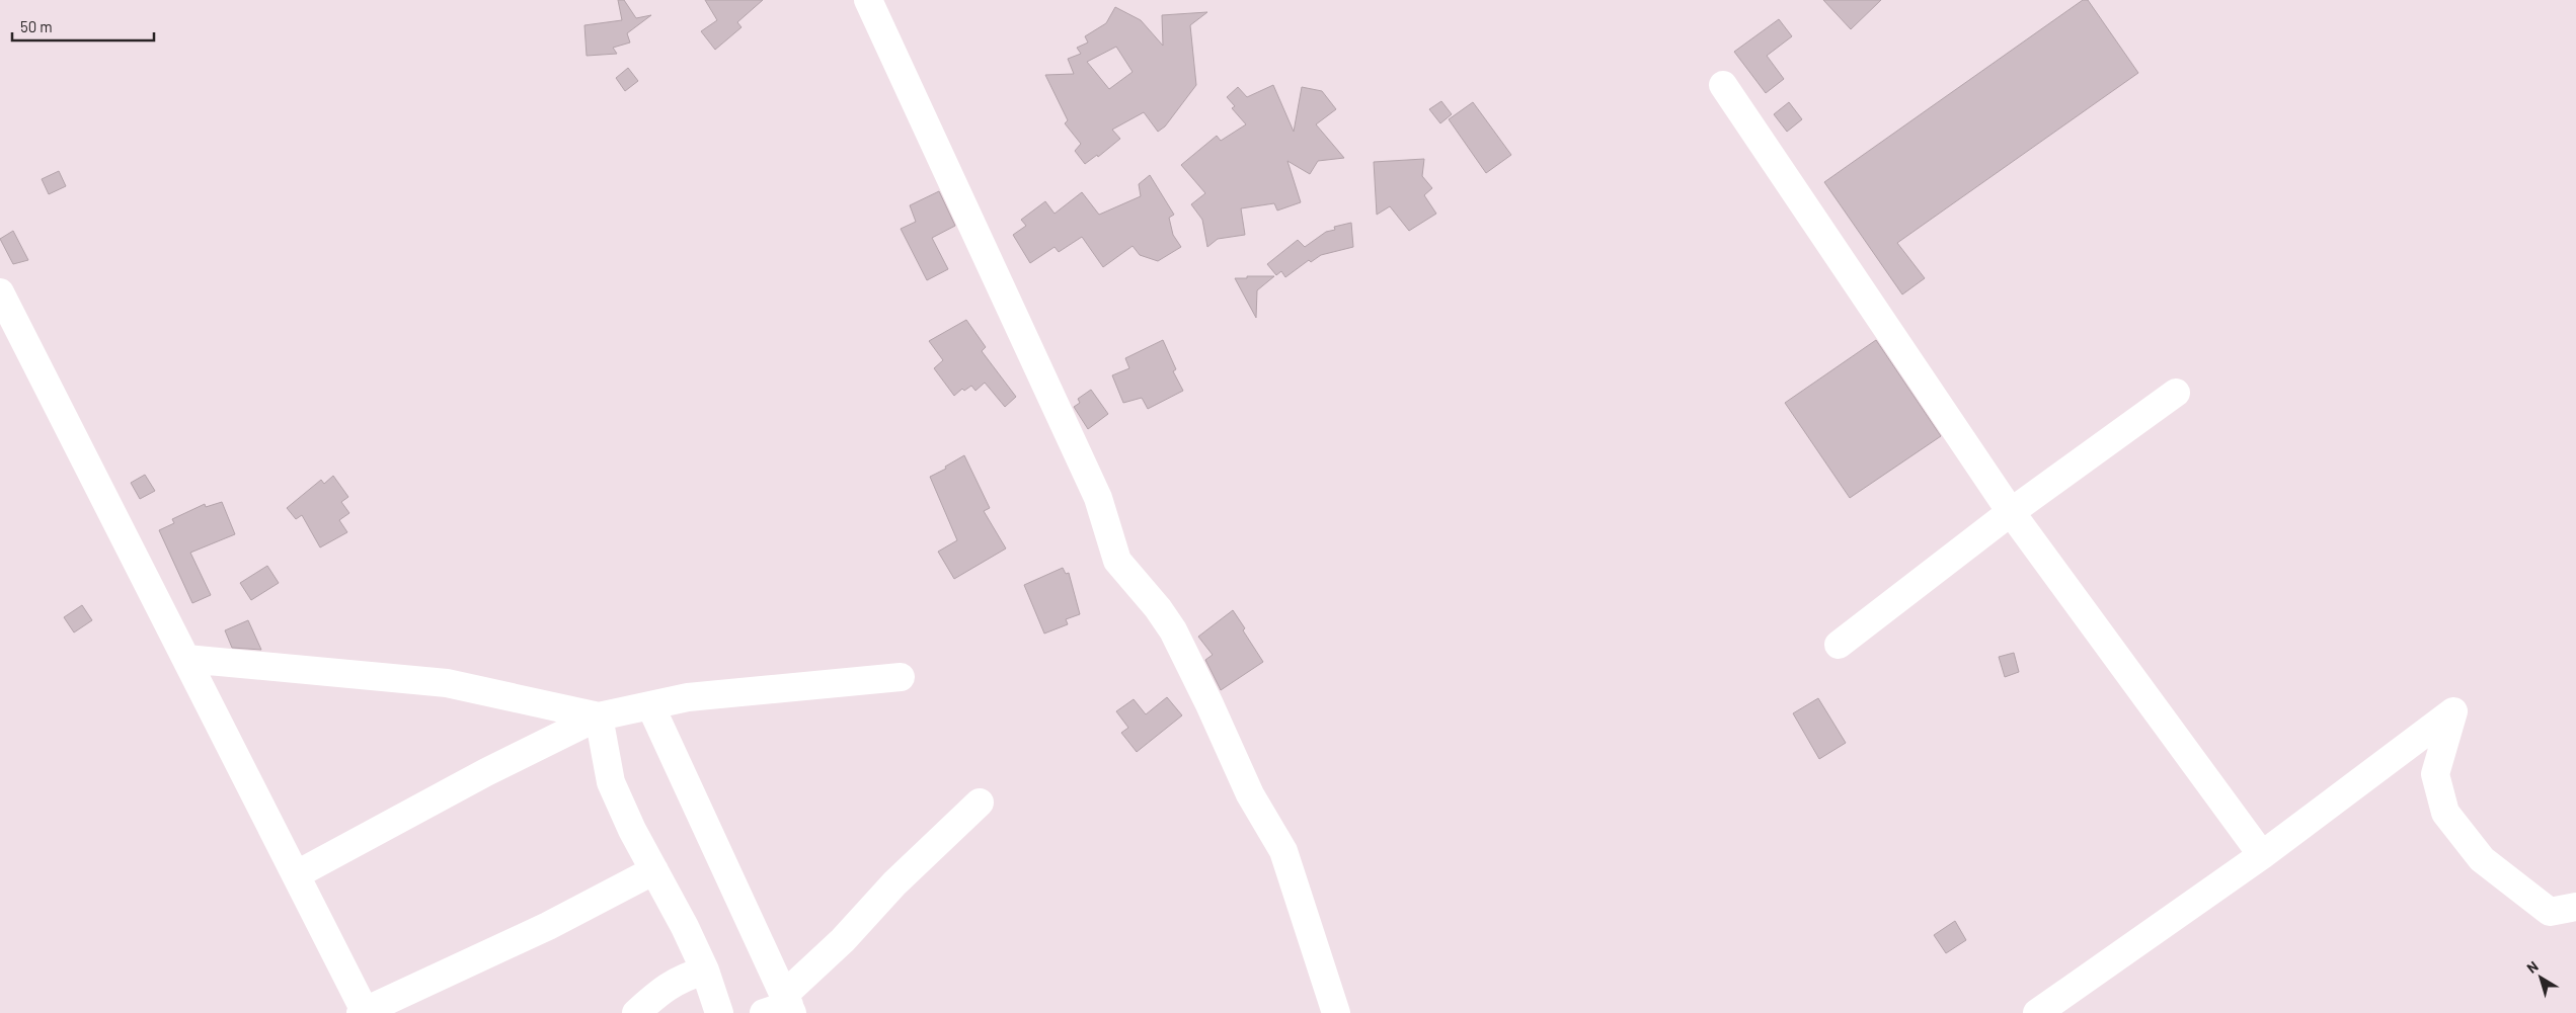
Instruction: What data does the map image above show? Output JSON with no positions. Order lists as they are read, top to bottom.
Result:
{
  "scale_bar": "50 m",
  "north": "top left"
}
